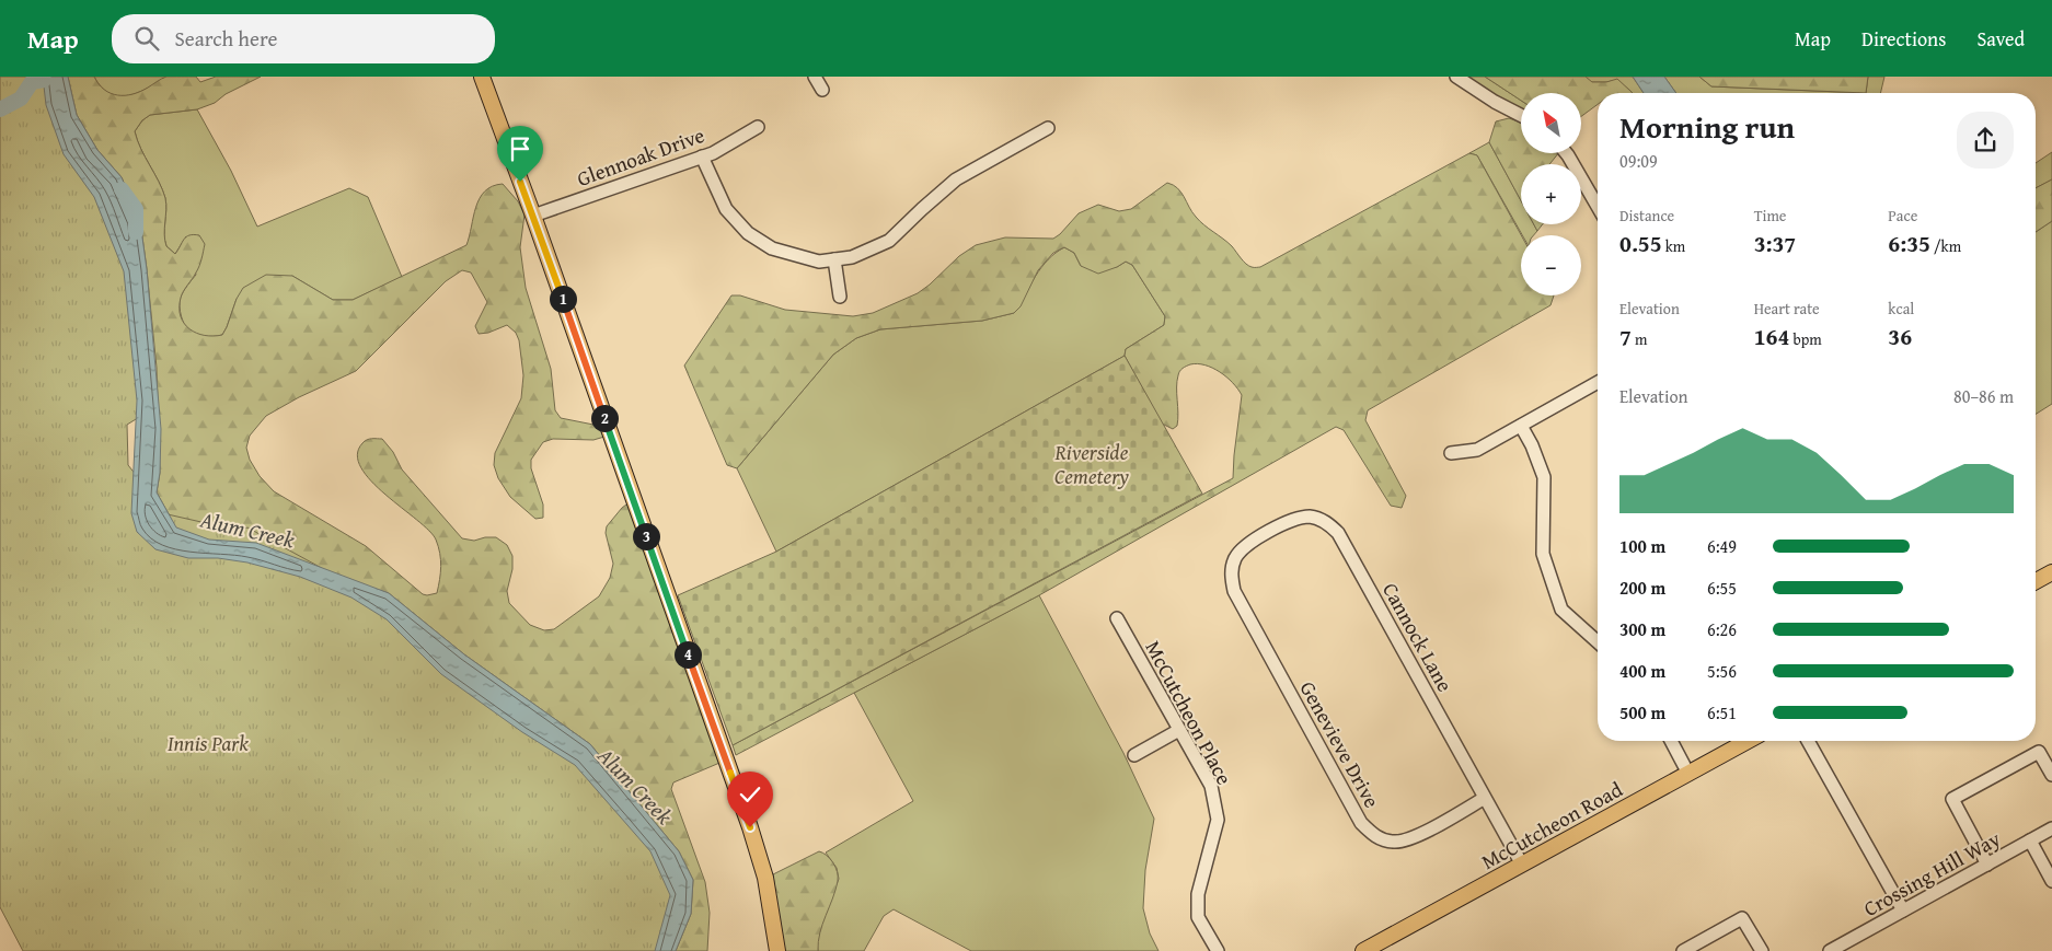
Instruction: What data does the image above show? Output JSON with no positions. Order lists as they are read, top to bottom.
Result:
{
  "streets": {
    "main road": ["McCutcheon Road"],
    "street": [
      "Glennoak Drive",
      "Cannock Lane",
      "McCutcheon Place",
      "Genevieve Drive",
      "Crossing Hill Way"
    ]
  },
  "crossings": [
    ["Cannock Lane", "Genevieve Drive"],
    ["Cannock Lane", "McCutcheon Road"]
  ],
  "water": ["Alum Creek"],
  "parks": ["Riverside Cemetery", "Innis Park"],
  "north": "top left",
  "page": {
    "header": "Map",
    "search": "Search here",
    "nav": ["Map", "Directions", "Saved"],
    "map_buttons": ["+", "−"],
    "heading": ["Morning run", "09:09"],
    "stats": [
      ["Distance", "0.55 km"],
      ["Time", "3:37"],
      ["Pace", "6:35 /km"],
      ["Elevation", "7 m"],
      ["Heart rate", "164 bpm"],
      ["kcal", "36"]
    ],
    "pins": [
      "1",
      "2",
      "3",
      "4"
    ],
    "chart": ["Elevation", "80–86 m"],
    "list": [
      {
        "name": "100 m",
        "note": "6:49"
      },
      {
        "name": "200 m",
        "note": "6:55"
      },
      {
        "name": "300 m",
        "note": "6:26"
      },
      {
        "name": "400 m",
        "note": "5:56"
      },
      {
        "name": "500 m",
        "note": "6:51"
      }
    ]
  }
}
